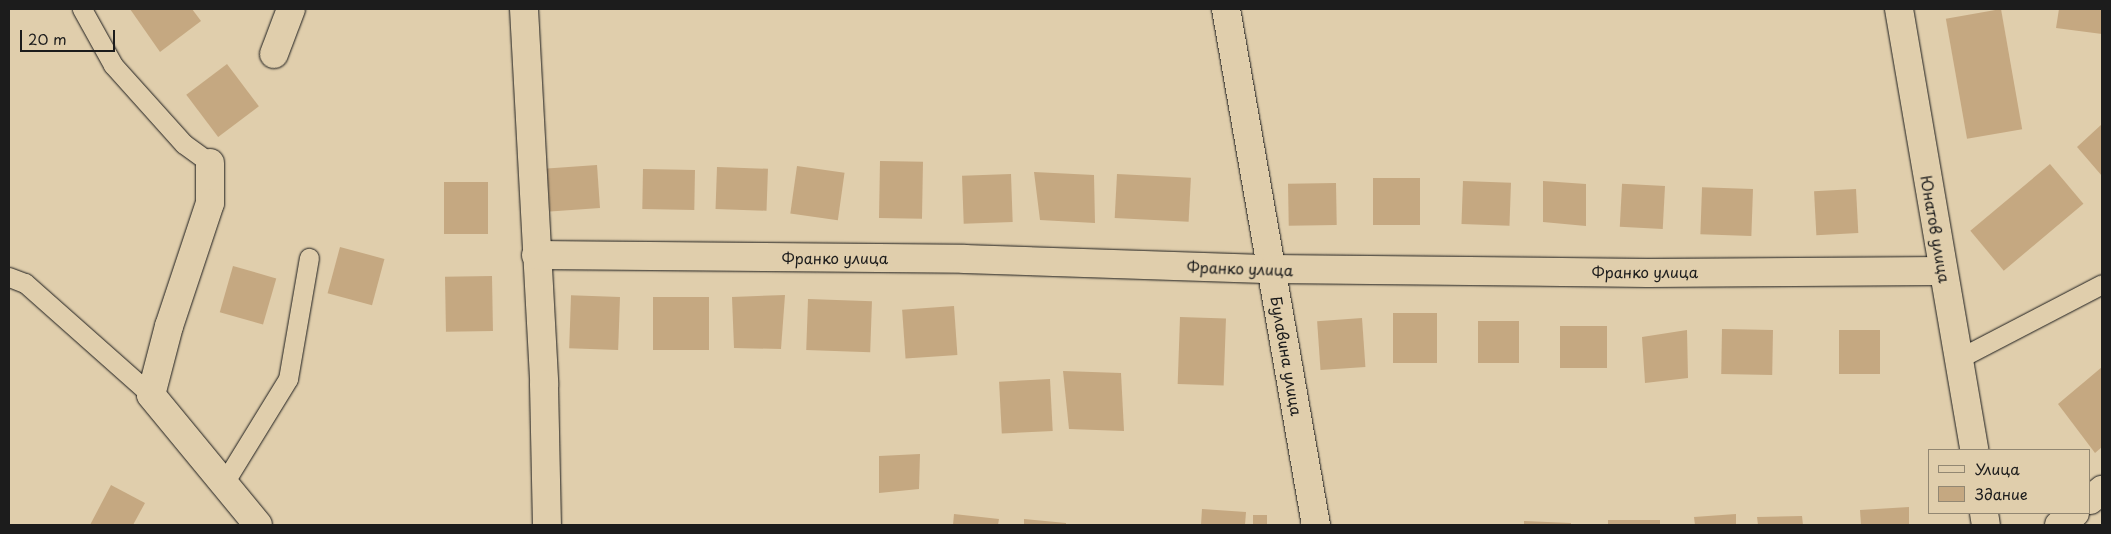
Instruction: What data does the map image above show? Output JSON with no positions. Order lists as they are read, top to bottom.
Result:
{
  "streets": {
    "street": ["Юнатов улица", "Франко улица", "Булавина улица"]
  },
  "crossings": [
    ["Юнатов улица", "Франко улица"],
    ["Франко улица", "Булавина улица"]
  ],
  "legend": ["Улица", "Здание"],
  "scale_bar": "20 m"
}
